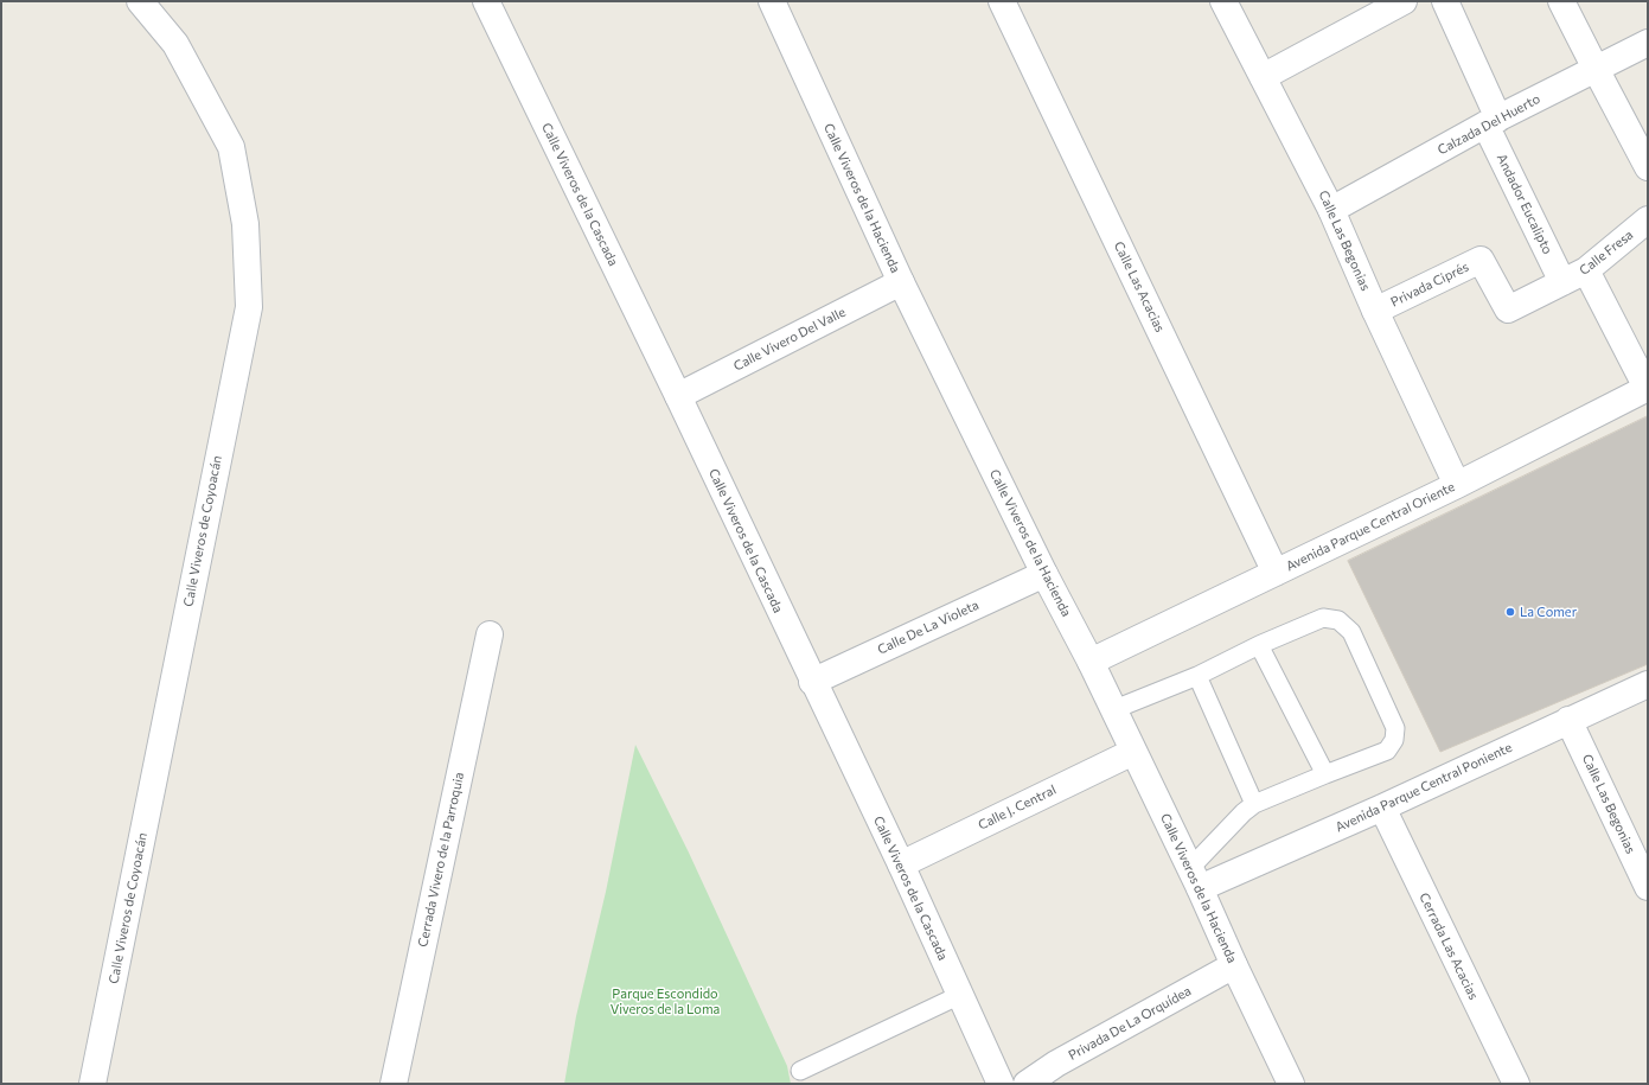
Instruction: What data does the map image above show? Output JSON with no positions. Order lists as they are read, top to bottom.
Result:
{
  "streets": {
    "street": [
      "Calzada Del Huerto",
      "Calle Viveros de la Cascada",
      "Calle Viveros de la Hacienda",
      "Andador Eucalipto",
      "Calle Las Begonias",
      "Calle Fresa",
      "Privada Ciprés",
      "Calle Las Acacias",
      "Calle Vivero Del Valle",
      "Avenida Parque Central Oriente",
      "Calle Viveros de Coyoacán",
      "Calle De La Violeta",
      "Avenida Parque Central Poniente",
      "Calle J. Central",
      "Cerrada Vivero de la Parroquia",
      "Cerrada Las Acacias",
      "Privada De La Orquídea"
    ]
  },
  "crossings": [
    ["Calzada Del Huerto", "Andador Eucalipto"],
    ["Calzada Del Huerto", "Calle Las Begonias"],
    ["Calle Viveros de la Cascada", "Calle Vivero Del Valle"],
    ["Calle Viveros de la Cascada", "Calle De La Violeta"],
    ["Calle Viveros de la Cascada", "Calle J. Central"],
    ["Calle Viveros de la Hacienda", "Calle Vivero Del Valle"],
    ["Calle Viveros de la Hacienda", "Avenida Parque Central Oriente"],
    ["Calle Viveros de la Hacienda", "Calle De La Violeta"],
    ["Calle Viveros de la Hacienda", "Avenida Parque Central Poniente"],
    ["Calle Viveros de la Hacienda", "Calle J. Central"],
    ["Calle Viveros de la Hacienda", "Privada De La Orquídea"],
    ["Andador Eucalipto", "Calle Fresa"],
    ["Andador Eucalipto", "Privada Ciprés"],
    ["Calle Las Begonias", "Privada Ciprés"],
    ["Calle Las Begonias", "Avenida Parque Central Oriente"],
    ["Calle Las Begonias", "Avenida Parque Central Poniente"],
    ["Calle Fresa", "Privada Ciprés"],
    ["Calle Las Acacias", "Avenida Parque Central Oriente"],
    ["Avenida Parque Central Poniente", "Cerrada Las Acacias"]
  ],
  "parks": ["Parque Escondido Viveros de la Loma"],
  "places": ["La Comer"]
}
